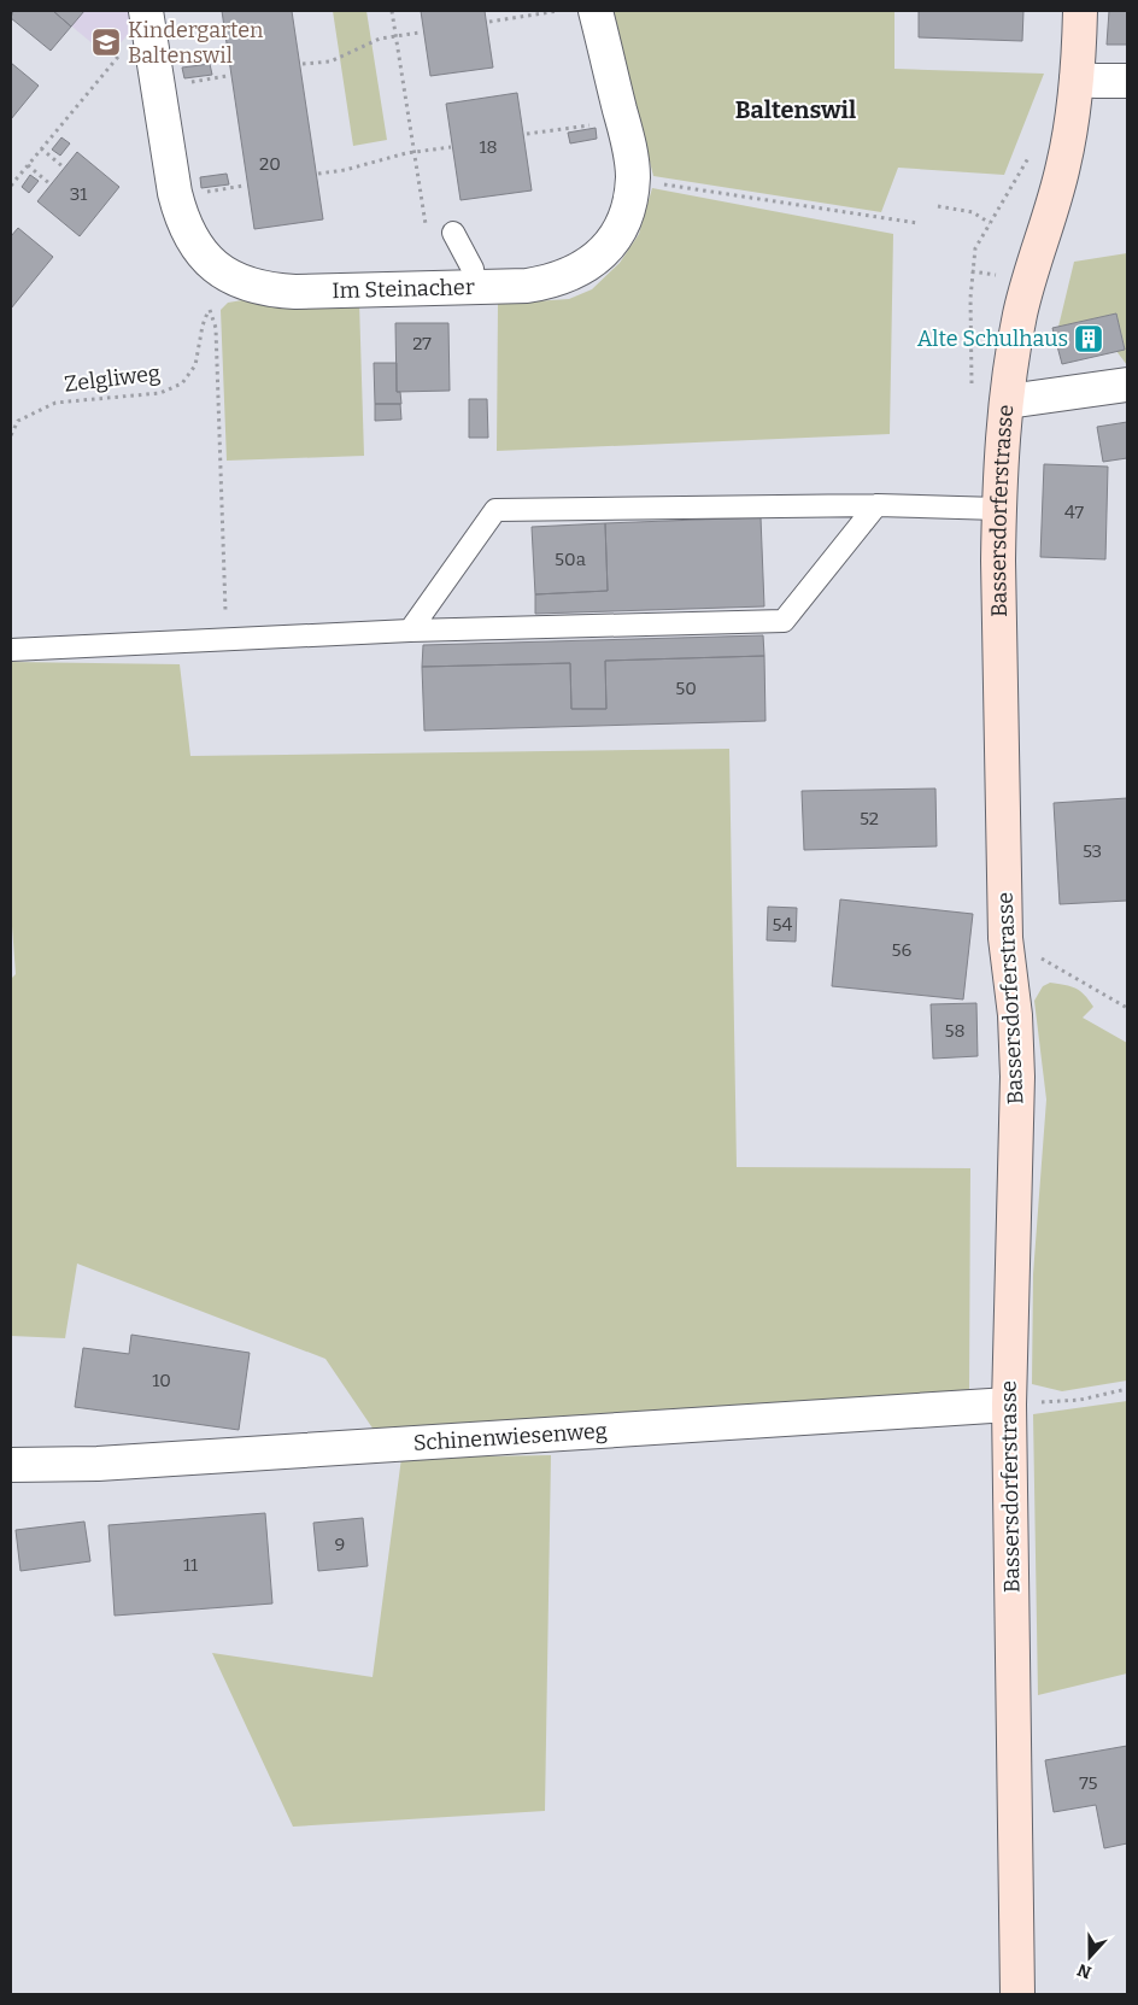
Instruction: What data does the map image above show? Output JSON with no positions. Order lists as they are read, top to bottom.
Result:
{
  "streets": {
    "main road": ["Bassersdorferstrasse"],
    "street": ["Im Steinacher", "Schinenwiesenweg"],
    "path": ["Zelgliweg"]
  },
  "crossings": [
    ["Bassersdorferstrasse", "Schinenwiesenweg"]
  ],
  "districts": ["Baltenswil"],
  "places": {
    "school or university": ["Kindergarten Baltenswil"],
    "building": ["Alte Schulhaus"]
  },
  "house_numbers": [
    "18",
    "20",
    "31",
    "27",
    "47",
    "50a",
    "50",
    "52",
    "53",
    "54",
    "56",
    "58",
    "10",
    "9",
    "11",
    "75"
  ],
  "north": "bottom"
}
